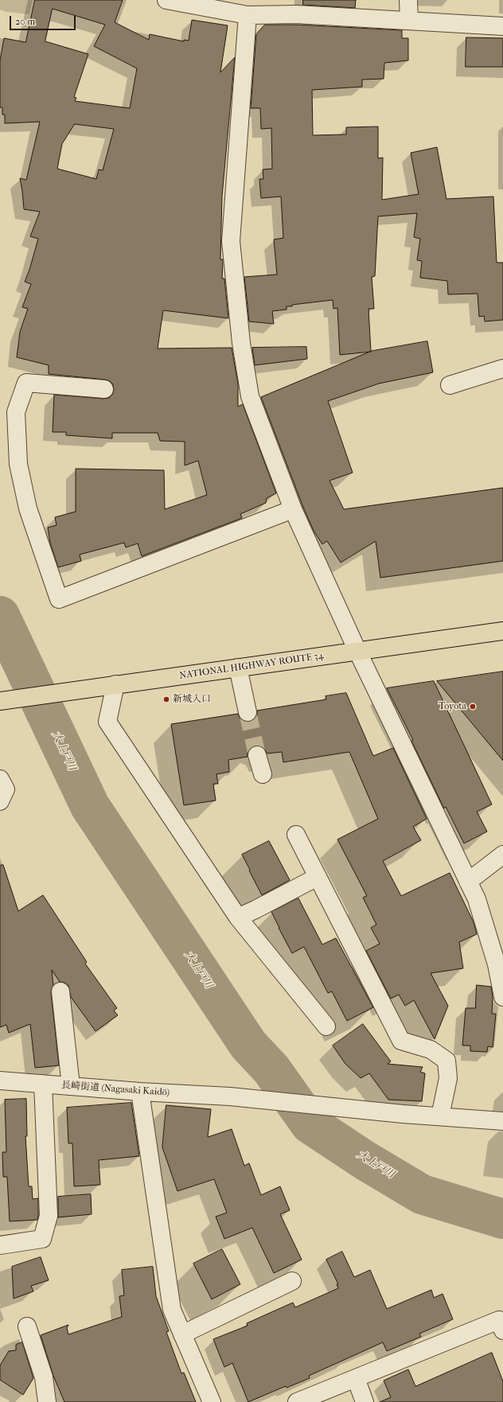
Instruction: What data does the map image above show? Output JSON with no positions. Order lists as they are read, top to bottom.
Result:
{
  "streets": {
    "highway": ["NATIONAL HIGHWAY ROUTE 34"],
    "street": ["長崎街道 (Nagasaki Kaidō)"]
  },
  "water": ["大上戸川"],
  "places": ["新城入口", "Toyota"],
  "scale_bar": "20 m"
}
